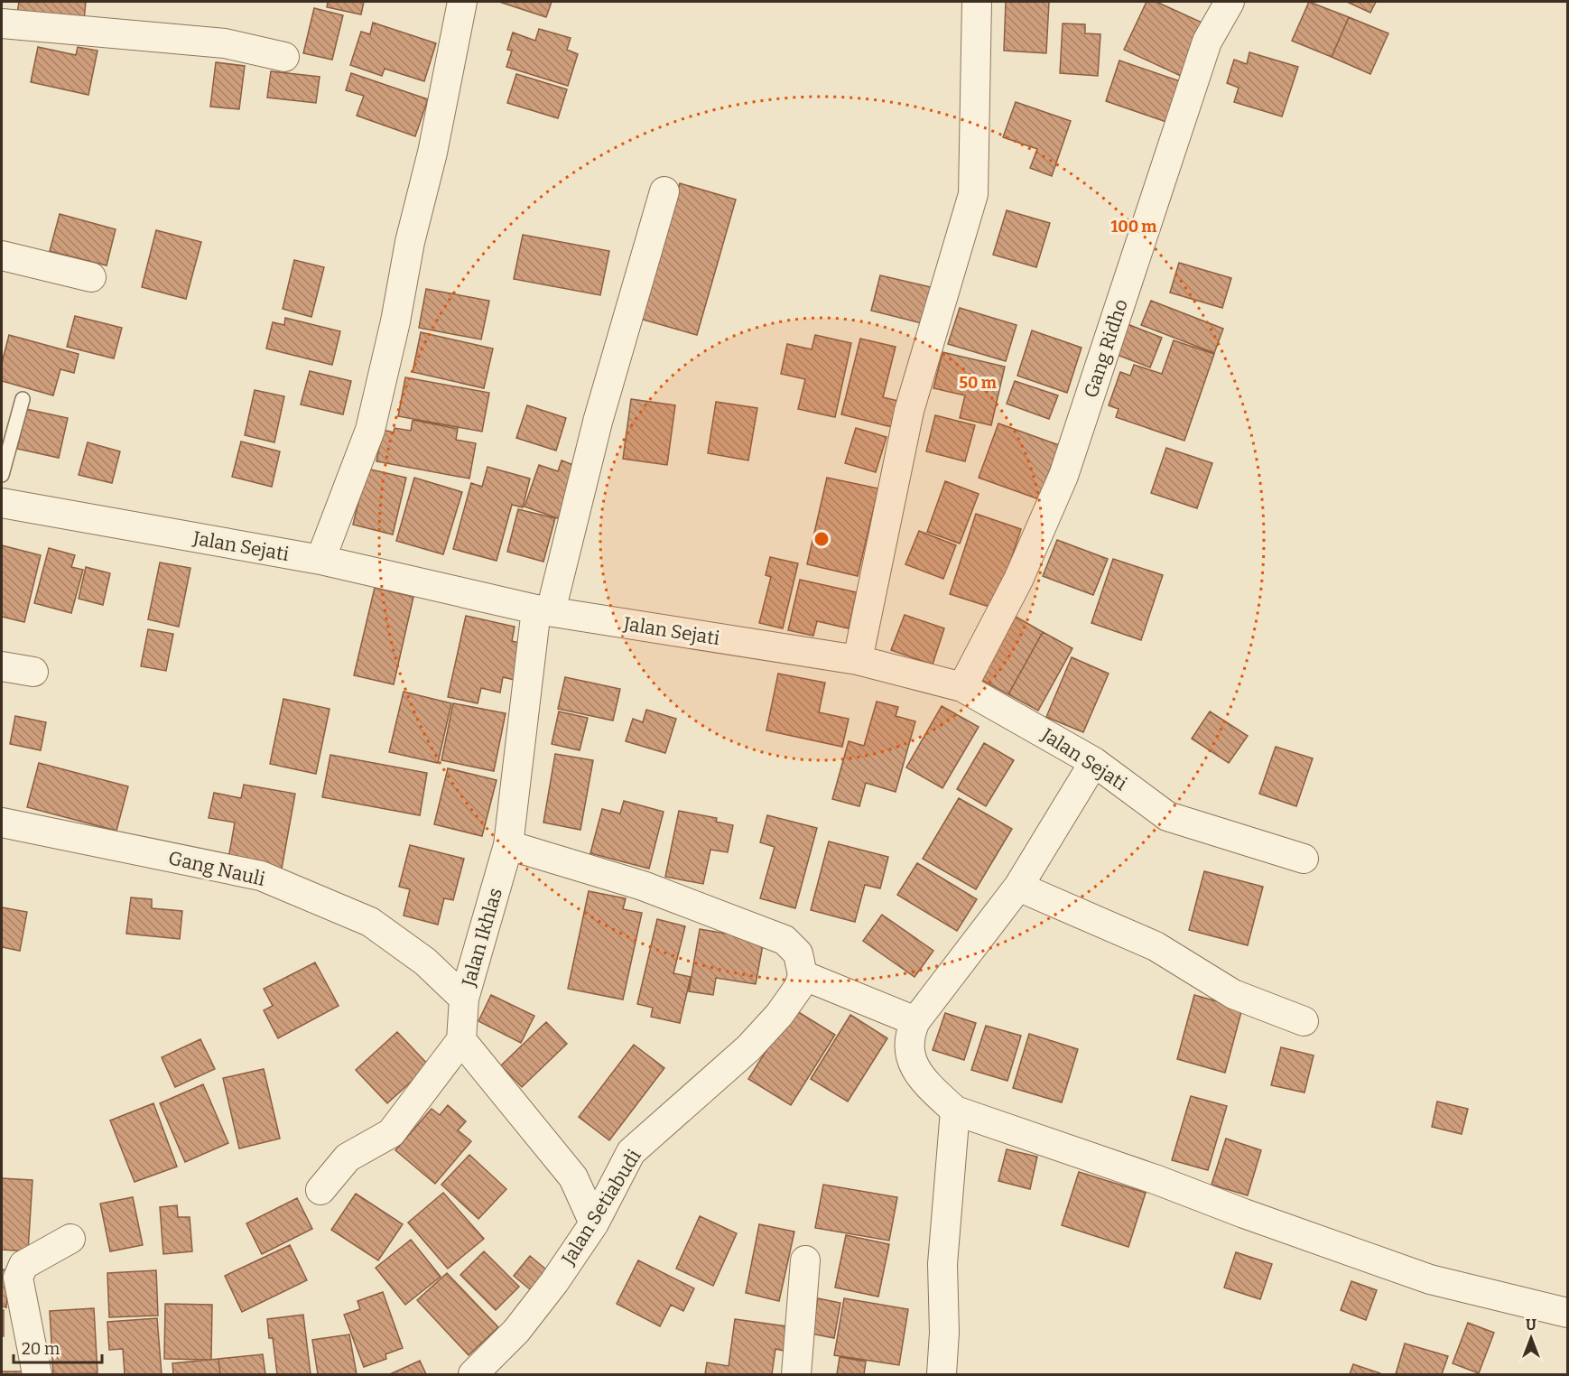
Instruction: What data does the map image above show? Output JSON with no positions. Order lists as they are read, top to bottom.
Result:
{
  "streets": {
    "street": [
      "Gang Ridho",
      "Jalan Sejati",
      "Gang Nauli",
      "Jalan Ikhlas",
      "Jalan Setiabudi"
    ]
  },
  "crossings": [
    ["Gang Ridho", "Jalan Sejati"],
    ["Jalan Sejati", "Jalan Ikhlas"],
    ["Gang Nauli", "Jalan Ikhlas"]
  ],
  "scale_bar": "20 m",
  "north": "top",
  "rings": ["100 m", "50 m"]
}
